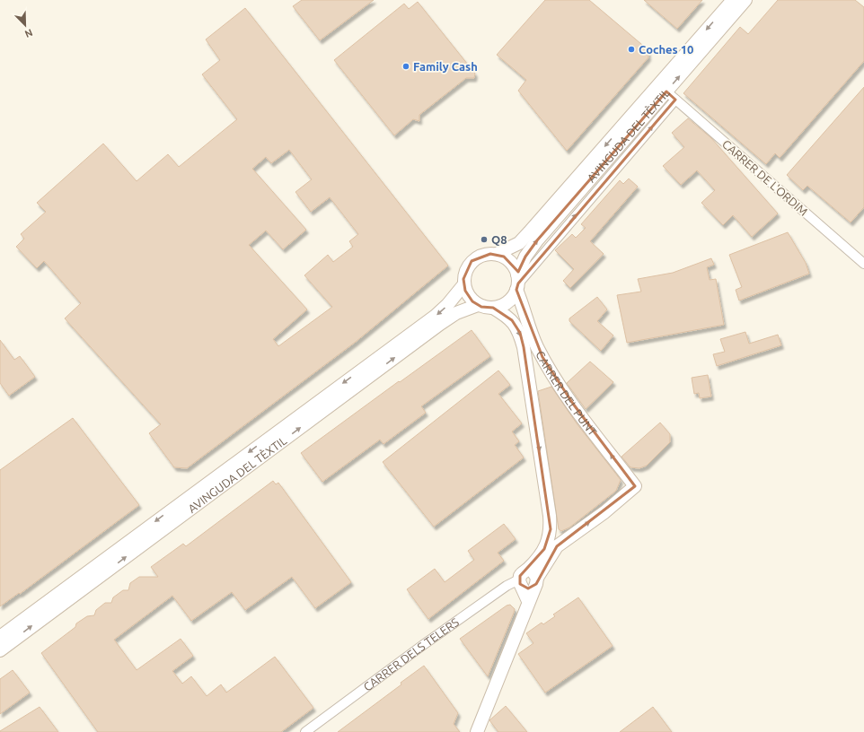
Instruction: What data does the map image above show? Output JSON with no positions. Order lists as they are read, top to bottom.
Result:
{
  "streets": {
    "street": [
      "AVINGUDA DEL TÈXTIL",
      "CARRER DE L'ORDIM",
      "CARRER DEL PUNT",
      "CARRER DELS TELERS"
    ]
  },
  "crossings": [
    ["AVINGUDA DEL TÈXTIL", "CARRER DE L'ORDIM"],
    ["AVINGUDA DEL TÈXTIL", "CARRER DEL PUNT"]
  ],
  "places": ["Coches 10", "Family Cash", "Q8"],
  "north": "bottom right"
}
